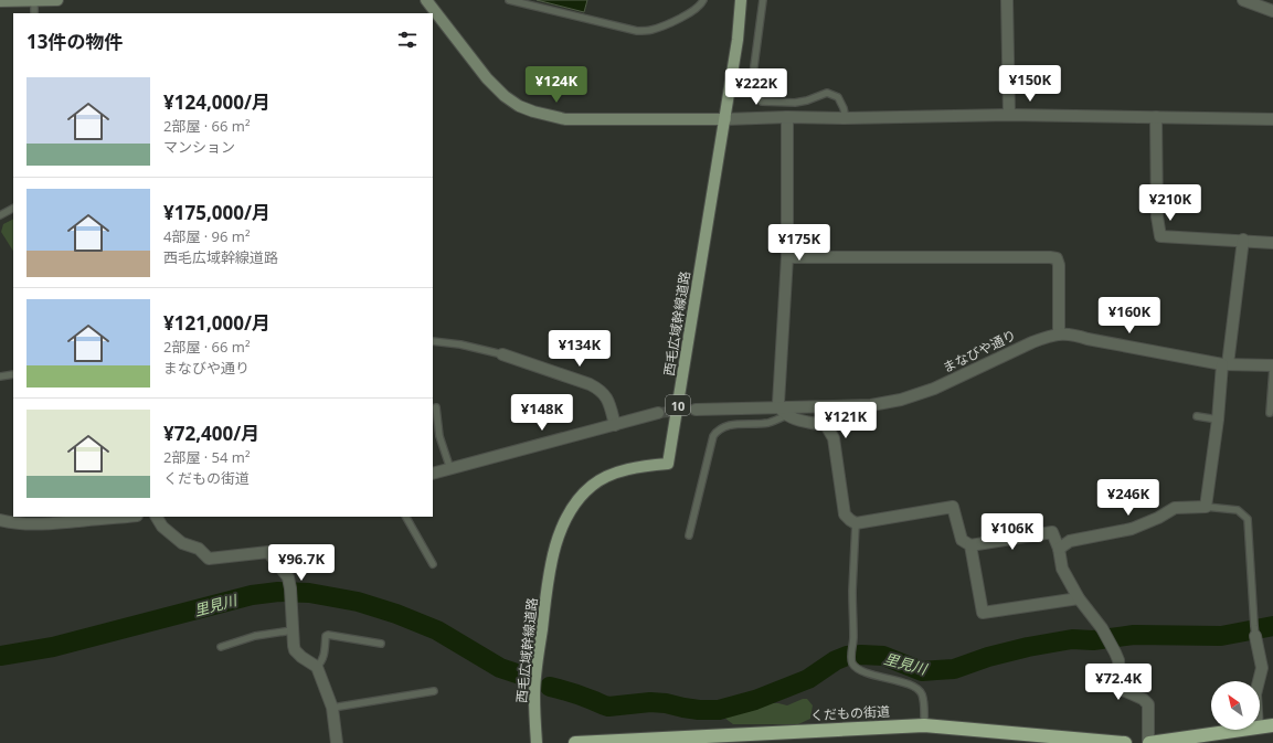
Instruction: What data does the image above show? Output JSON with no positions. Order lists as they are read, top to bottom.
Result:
{
  "streets": {
    "highway": ["くだもの街道"],
    "main road": ["西毛広域幹線道路", "10"],
    "street": ["まなびや通り"]
  },
  "water": ["里見川"],
  "north": "top left",
  "page": {
    "heading": "13件の物件",
    "price": [
      "¥150K",
      "¥124K",
      "¥222K",
      "¥210K",
      "¥175K",
      "¥160K",
      "¥134K",
      "¥148K",
      "¥121K",
      "¥246K",
      "¥106K",
      "¥96.7K",
      "¥72.4K"
    ],
    "list": [
      {
        "name": "¥124,000/月",
        "note": "2部屋 · 66 m² · マンション"
      },
      {
        "name": "¥175,000/月",
        "note": "4部屋 · 96 m² · 西毛広域幹線道路"
      },
      {
        "name": "¥121,000/月",
        "note": "2部屋 · 66 m² · まなびや通り"
      },
      {
        "name": "¥72,400/月",
        "note": "2部屋 · 54 m² · くだもの街道"
      }
    ]
  }
}
